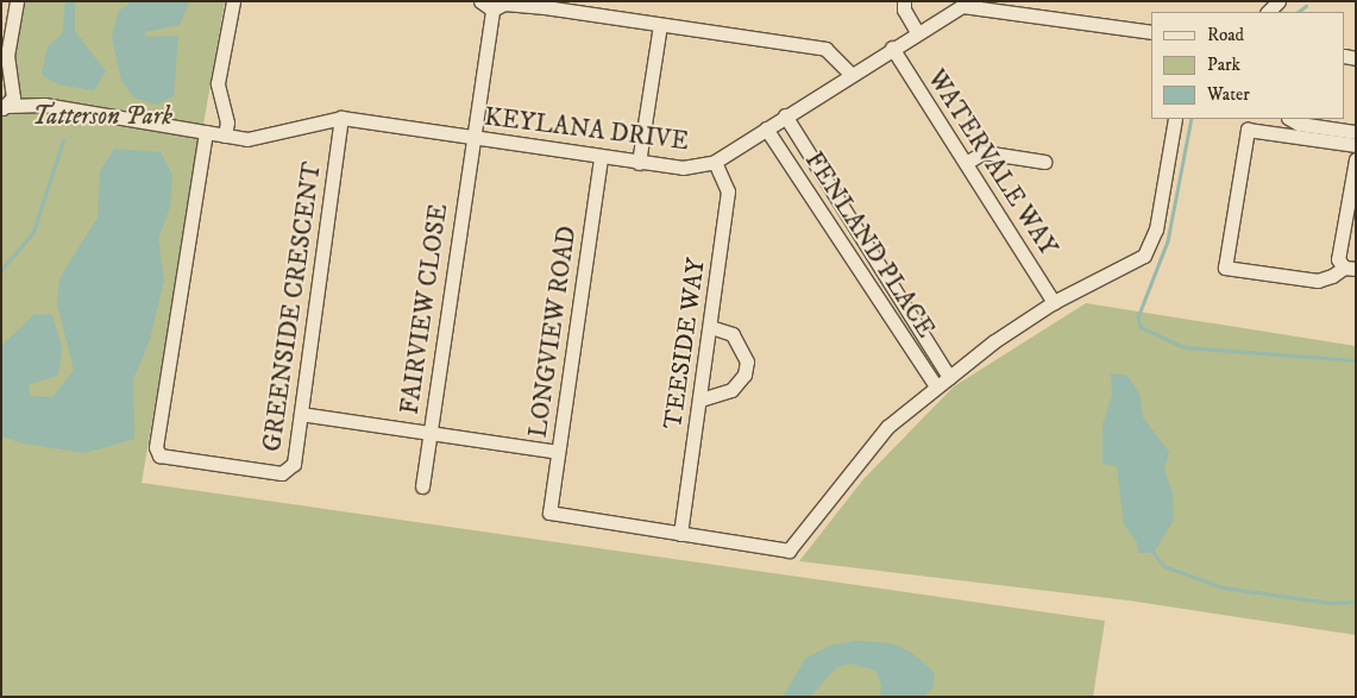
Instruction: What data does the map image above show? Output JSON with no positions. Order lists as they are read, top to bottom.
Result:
{
  "streets": {
    "street": [
      "KEYLANA DRIVE",
      "WATERVALE WAY",
      "FENLAND PLACE",
      "GREENSIDE CRESCENT",
      "FAIRVIEW CLOSE",
      "LONGVIEW ROAD",
      "TEESIDE WAY"
    ]
  },
  "crossings": [
    ["KEYLANA DRIVE", "WATERVALE WAY"],
    ["KEYLANA DRIVE", "FENLAND PLACE"],
    ["KEYLANA DRIVE", "GREENSIDE CRESCENT"],
    ["KEYLANA DRIVE", "FAIRVIEW CLOSE"],
    ["KEYLANA DRIVE", "LONGVIEW ROAD"],
    ["KEYLANA DRIVE", "TEESIDE WAY"],
    ["LONGVIEW ROAD", "TEESIDE WAY"]
  ],
  "parks": ["Tatterson Park"],
  "legend": ["Road", "Park", "Water"]
}
